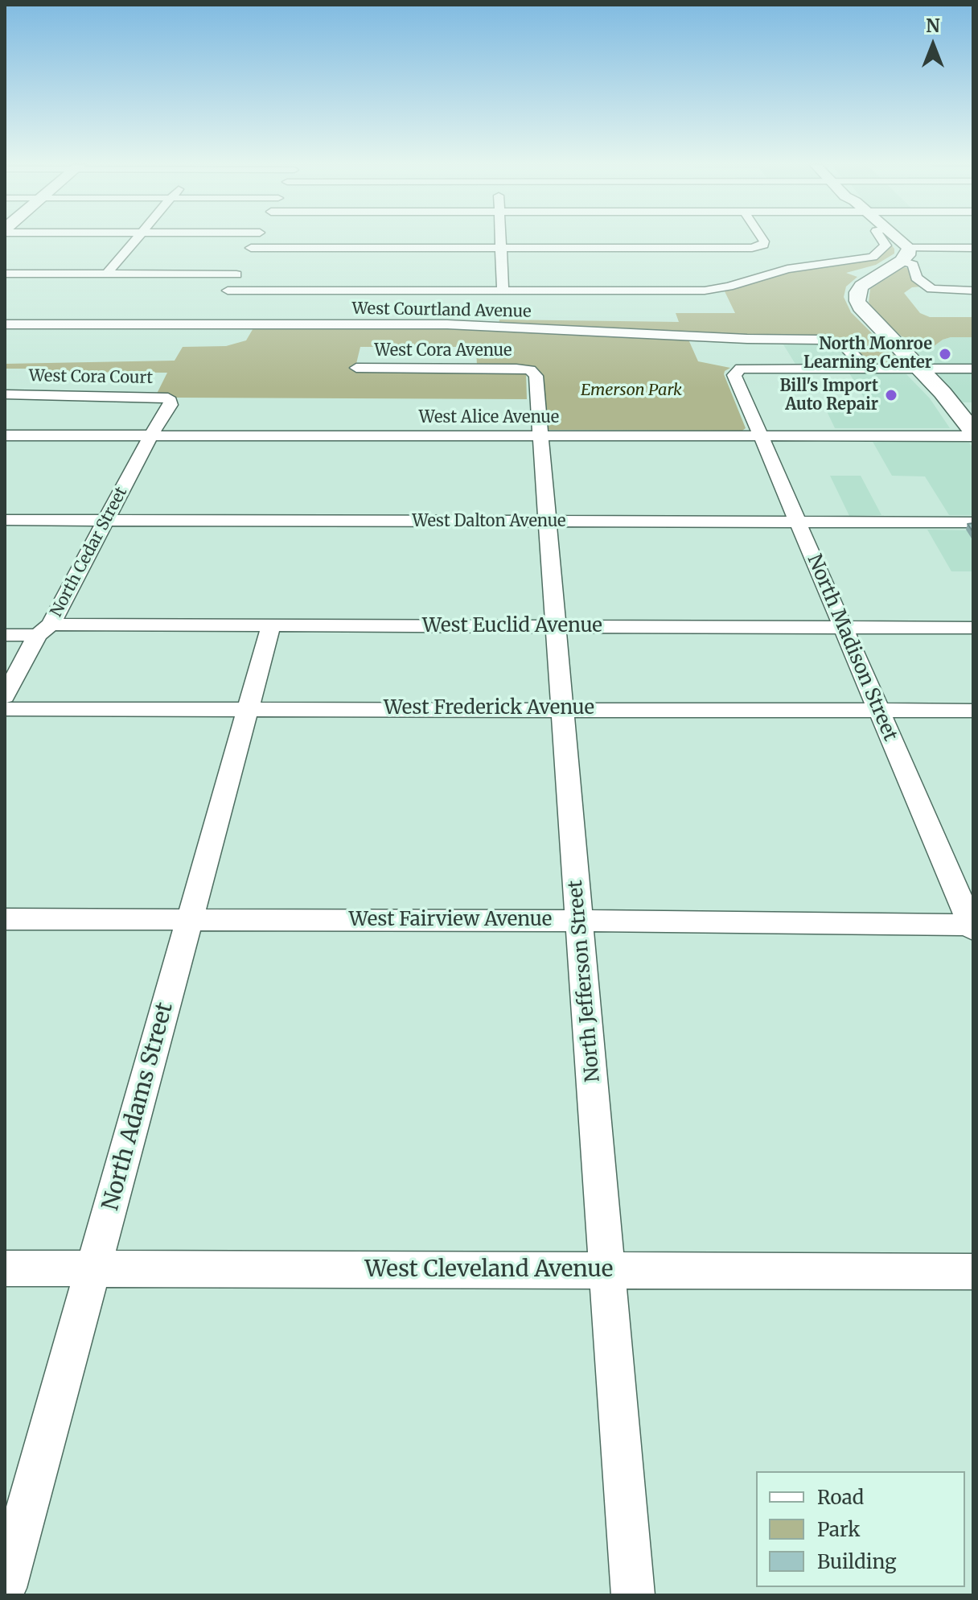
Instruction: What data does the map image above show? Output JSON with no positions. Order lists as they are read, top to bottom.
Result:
{
  "streets": {
    "street": [
      "West Courtland Avenue",
      "West Cora Avenue",
      "West Cora Court",
      "West Alice Avenue",
      "West Dalton Avenue",
      "North Cedar Street",
      "West Euclid Avenue",
      "North Madison Street",
      "West Frederick Avenue",
      "West Fairview Avenue",
      "North Jefferson Street",
      "North Adams Street",
      "West Cleveland Avenue"
    ]
  },
  "crossings": [
    ["West Courtland Avenue", "North Madison Street"],
    ["West Cora Avenue", "North Jefferson Street"],
    ["West Cora Court", "North Cedar Street"],
    ["West Alice Avenue", "North Cedar Street"],
    ["West Alice Avenue", "North Madison Street"],
    ["West Alice Avenue", "North Jefferson Street"],
    ["West Dalton Avenue", "North Cedar Street"],
    ["West Dalton Avenue", "North Madison Street"],
    ["West Dalton Avenue", "North Jefferson Street"],
    ["North Cedar Street", "West Euclid Avenue"],
    ["West Euclid Avenue", "North Madison Street"],
    ["West Euclid Avenue", "North Jefferson Street"],
    ["West Euclid Avenue", "North Adams Street"],
    ["North Madison Street", "West Frederick Avenue"],
    ["North Madison Street", "West Fairview Avenue"],
    ["West Frederick Avenue", "North Jefferson Street"],
    ["West Frederick Avenue", "North Adams Street"],
    ["West Fairview Avenue", "North Jefferson Street"],
    ["West Fairview Avenue", "North Adams Street"],
    ["North Jefferson Street", "West Cleveland Avenue"],
    ["North Adams Street", "West Cleveland Avenue"]
  ],
  "parks": ["Emerson Park"],
  "places": ["North Monroe Learning Center", "Bill's Import Auto Repair"],
  "legend": ["Road", "Park", "Building"],
  "north": "top"
}
